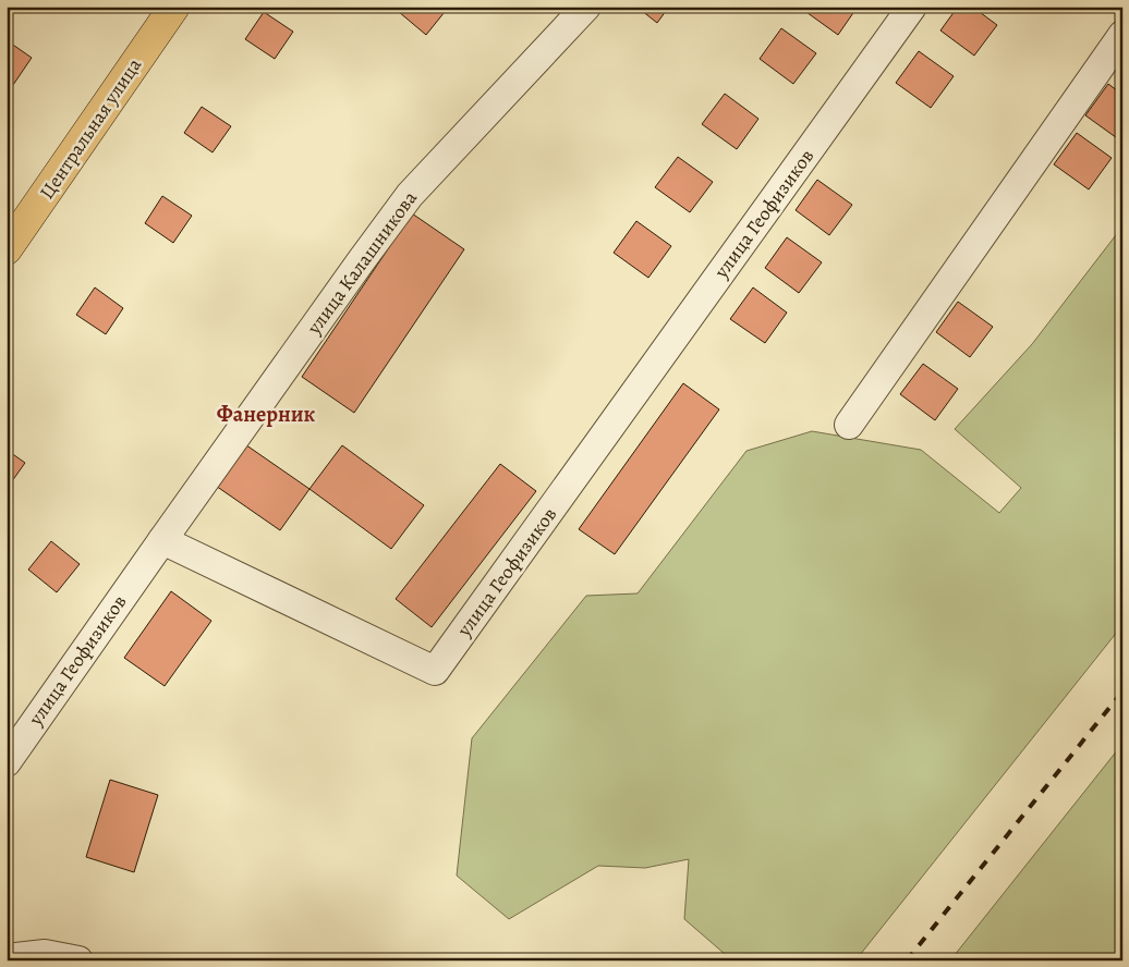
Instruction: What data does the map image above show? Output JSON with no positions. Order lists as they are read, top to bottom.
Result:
{
  "streets": {
    "main road": ["Центральная улица"],
    "street": ["улица Геофизиков", "улица Калашникова"]
  },
  "crossings": [
    ["улица Геофизиков", "улица Калашникова"]
  ],
  "districts": ["Фанерник"]
}
